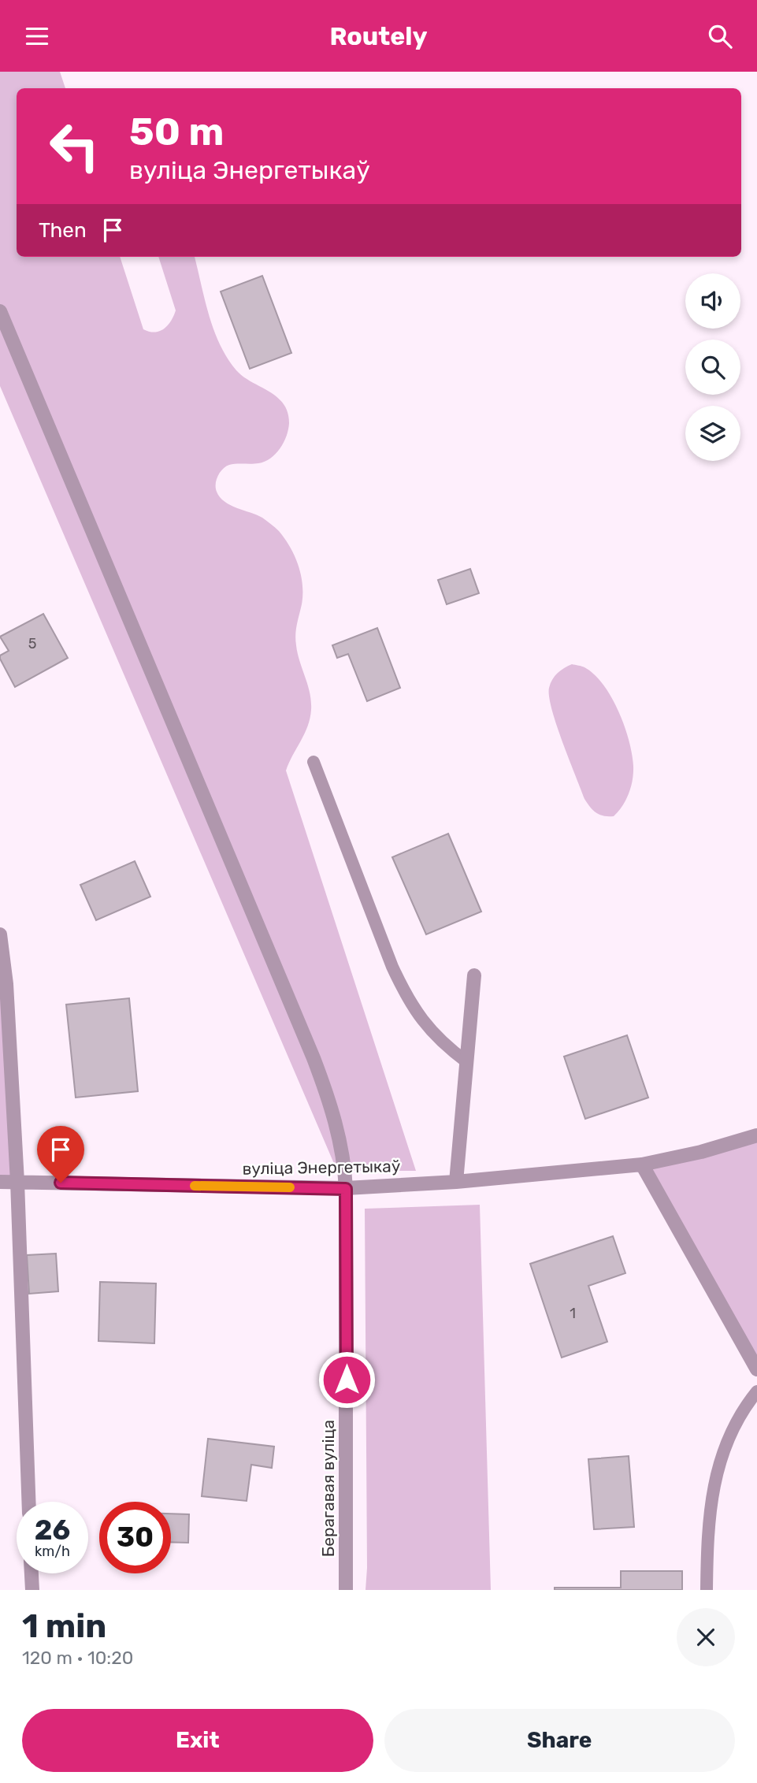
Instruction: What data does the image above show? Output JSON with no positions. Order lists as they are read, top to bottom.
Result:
{
  "streets": {
    "street": ["вуліца Энергетыкаў", "Берагавая вуліца"]
  },
  "crossings": [
    ["вуліца Энергетыкаў", "Берагавая вуліца"]
  ],
  "house_numbers": ["5", "1"],
  "page": {
    "header": "Routely",
    "turn": ["50 m", "вуліца Энергетыкаў"],
    "then": "Then",
    "speed": "26 km/h",
    "limit": "30",
    "heading": ["1 min", "120 m · 10:20"],
    "buttons": ["Exit", "Share"]
  }
}
